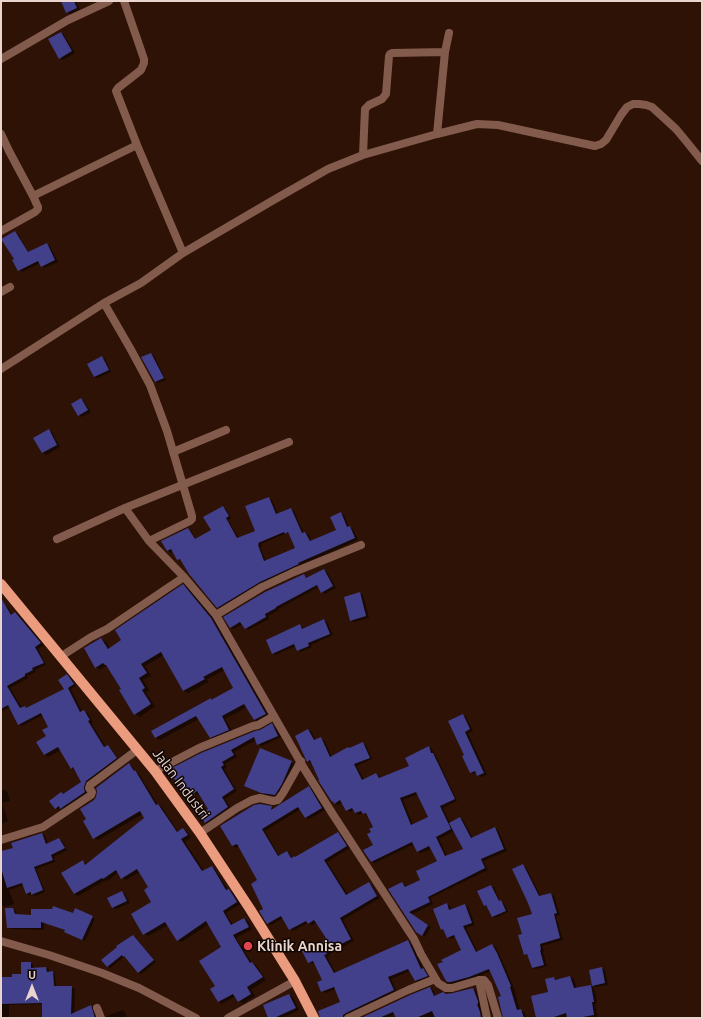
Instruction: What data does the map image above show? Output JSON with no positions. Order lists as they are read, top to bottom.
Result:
{
  "streets": {
    "main road": ["Jalan Industri"]
  },
  "places": ["Klinik Annisa"],
  "north": "top"
}
